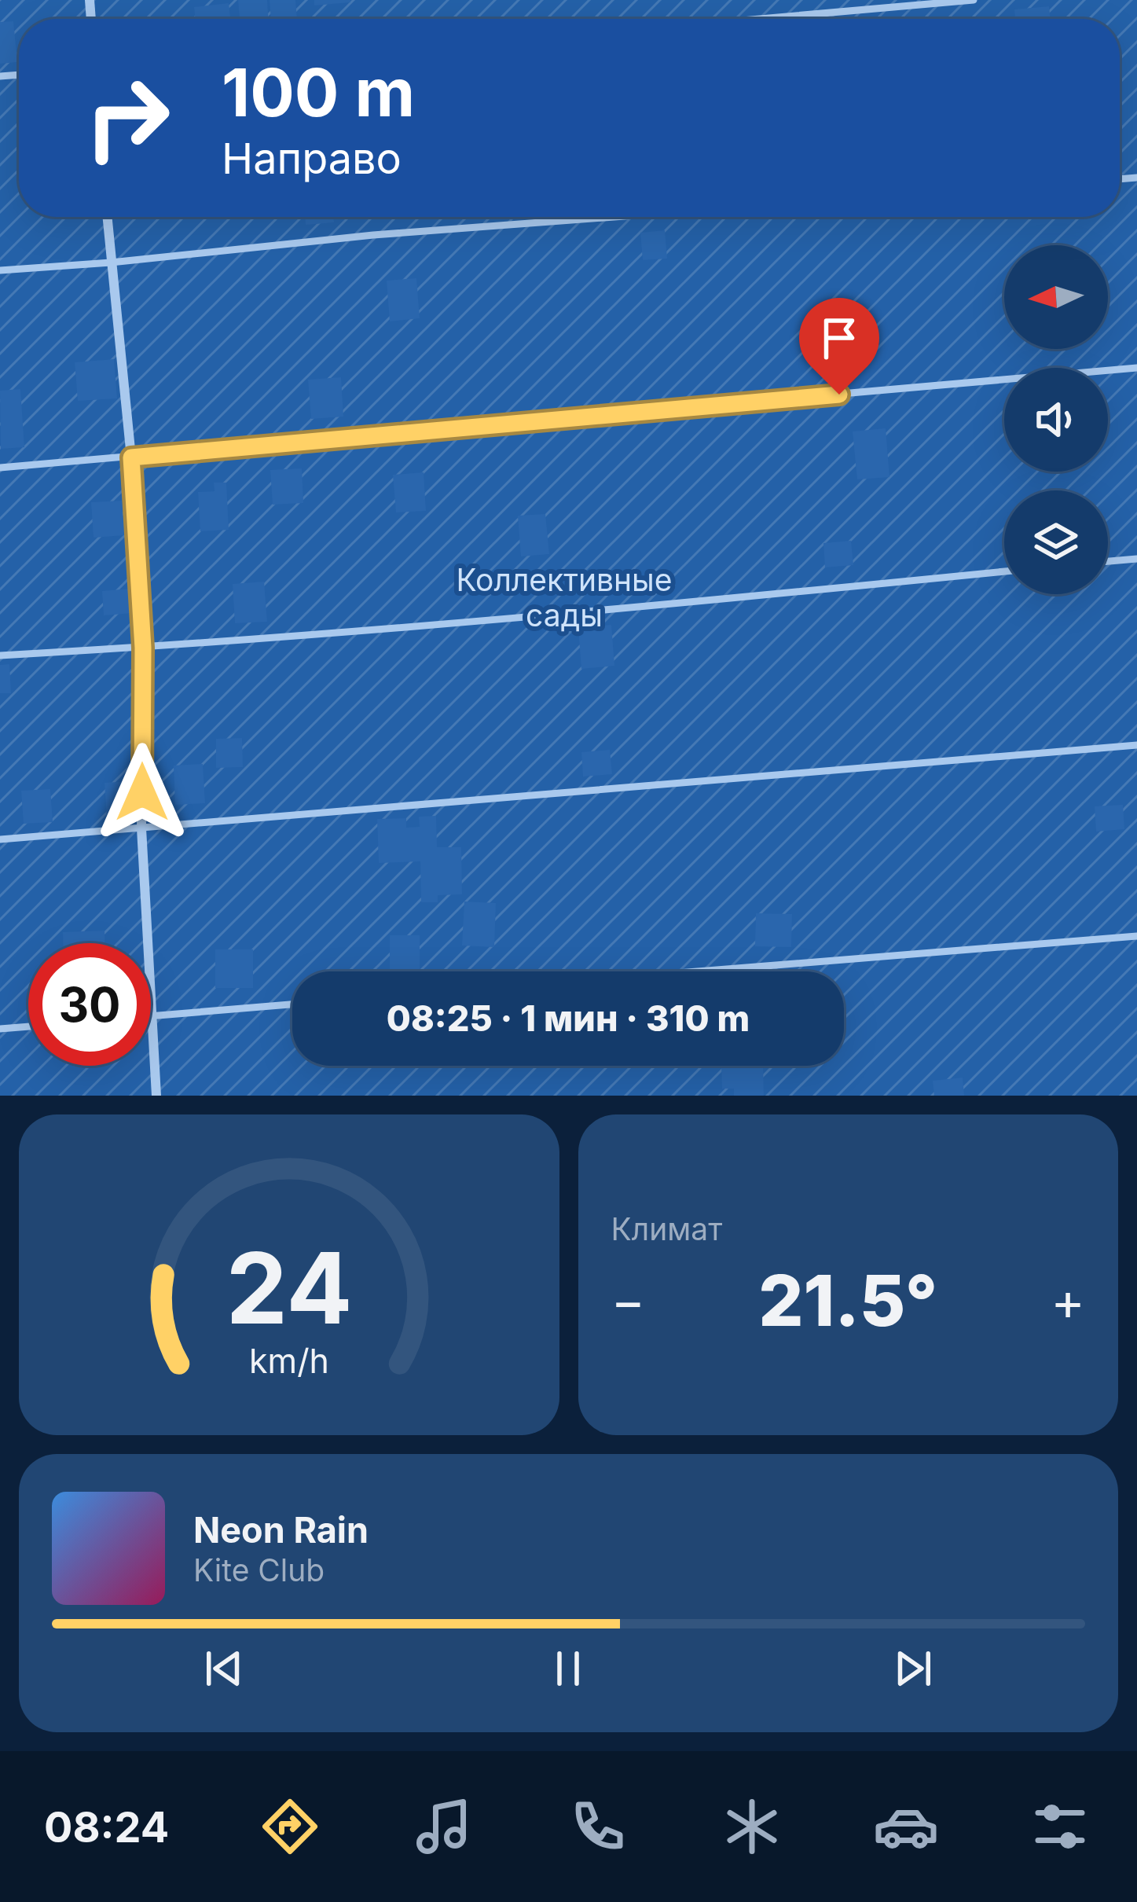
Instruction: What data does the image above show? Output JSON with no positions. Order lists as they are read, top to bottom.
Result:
{
  "parks": ["Коллективные сады"],
  "north": "left",
  "page": {
    "turn": ["100 m", "Направо"],
    "limit": "30",
    "trip": "08:25 · 1 мин · 310 m",
    "tile": "Климат",
    "heat": ["−", "21.5°", "+"],
    "song": ["Neon Rain", "Kite Club"],
    "tabs": "08:24",
    "gauge": ["24", "km/h"]
  }
}
